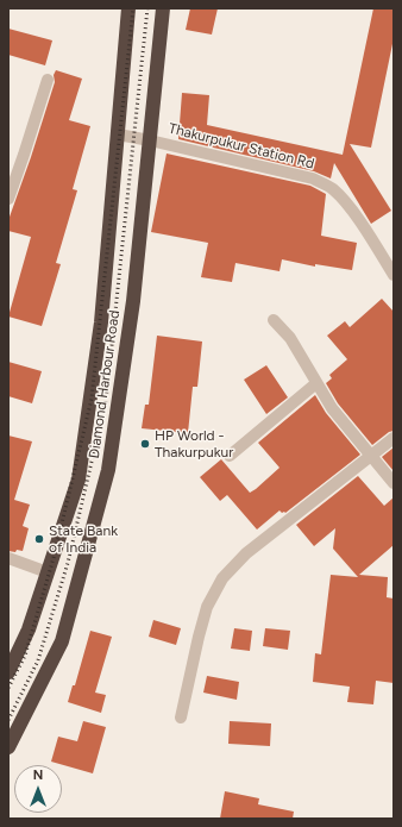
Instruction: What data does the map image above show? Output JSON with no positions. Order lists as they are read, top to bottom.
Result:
{
  "streets": {
    "highway": ["Diamond Harbour Road"],
    "street": ["Thakurpukur Station Rd"]
  },
  "crossings": [
    ["Thakurpukur Station Rd", "Diamond Harbour Road"]
  ],
  "places": ["HP World - Thakurpukur", "State Bank of India"],
  "north": "top"
}
